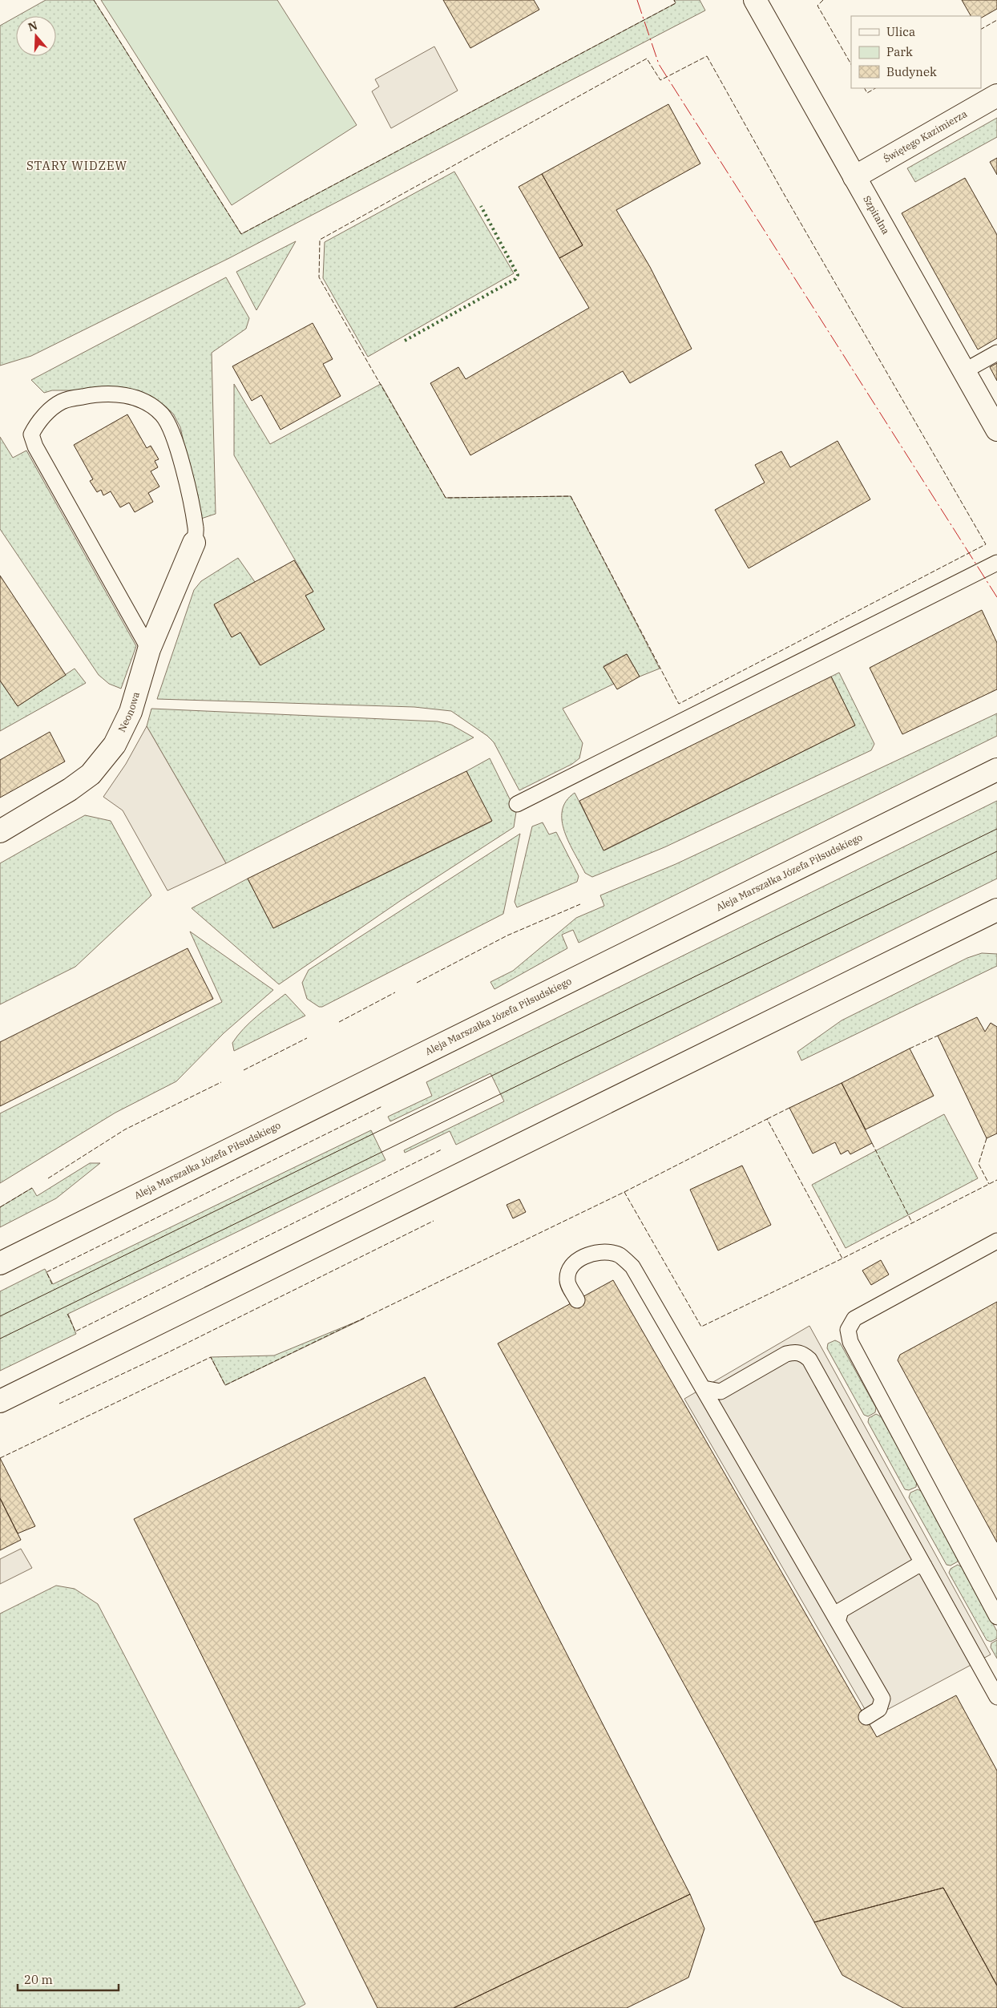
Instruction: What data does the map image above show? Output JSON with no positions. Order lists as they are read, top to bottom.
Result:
{
  "streets": {
    "main road": [
      "Świętego Kazimierza",
      "Szpitalna",
      "Neonowa",
      "Aleja Marszałka Józefa Piłsudskiego"
    ]
  },
  "crossings": [
    ["Świętego Kazimierza", "Szpitalna"]
  ],
  "districts": ["STARY WIDZEW"],
  "legend": ["Ulica", "Park", "Budynek"],
  "scale_bar": "20 m",
  "north": "top"
}
